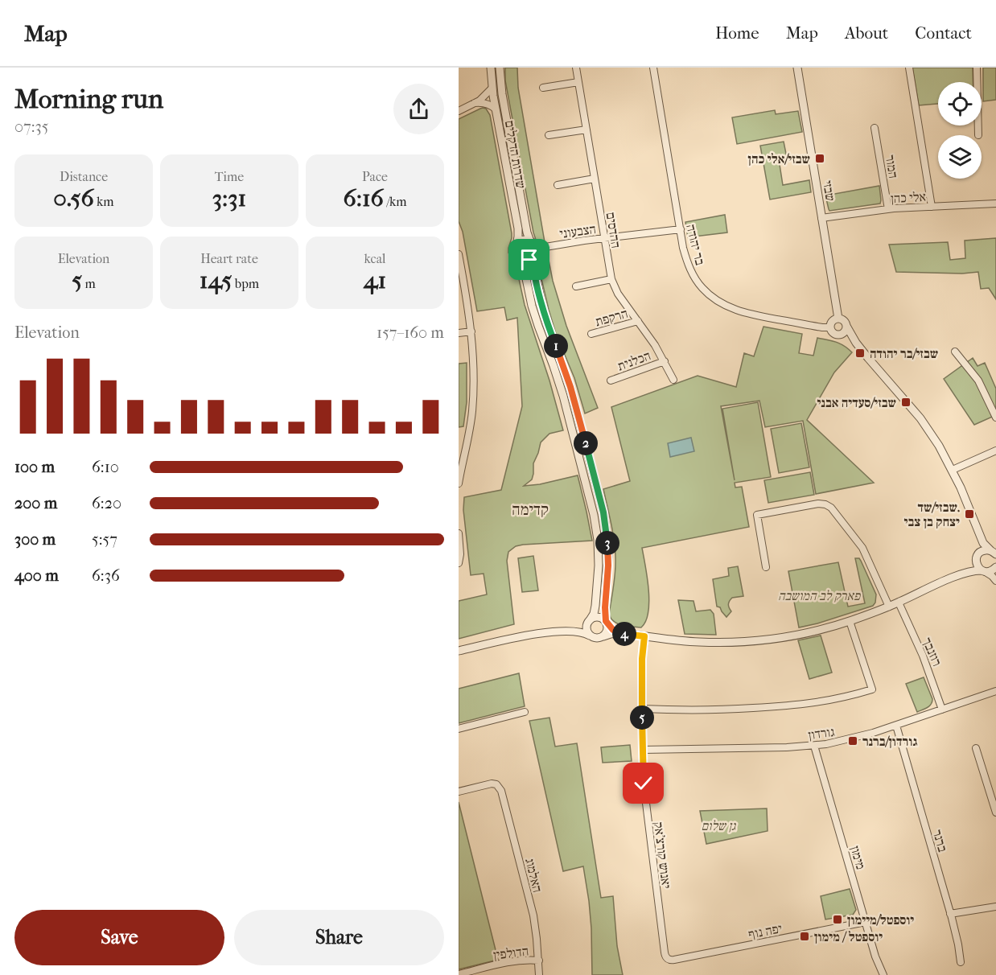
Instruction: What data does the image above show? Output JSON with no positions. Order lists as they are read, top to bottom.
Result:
{
  "streets": {
    "street": [
      "שדרות הדקלים",
      "המור",
      "שבזי",
      "אלי כהן",
      "ההדסים",
      "הצבעוני",
      "בר יהודה",
      "הרקפת",
      "הכלנית",
      "רוזנבך",
      "גורדון",
      "ברנר",
      "יאנוש קורצ'אק",
      "מימון",
      "האלמוג",
      "יפה נוף",
      "הדולפין"
    ]
  },
  "crossings": [
    ["שדרות הדקלים", "הצבעוני"],
    ["המור", "אלי כהן"],
    ["שבזי", "אלי כהן"],
    ["שבזי", "בר יהודה"],
    ["ההדסים", "הצבעוני"],
    ["ההדסים", "הרקפת"],
    ["ההדסים", "הכלנית"],
    ["הצבעוני", "בר יהודה"],
    ["רוזנבך", "גורדון"],
    ["גורדון", "ברנר"],
    ["גורדון", "יאנוש קורצ'אק"],
    ["גורדון", "מימון"],
    ["יאנוש קורצ'אק", "יפה נוף"],
    ["מימון", "יפה נוף"],
    ["האלמוג", "הדולפין"]
  ],
  "districts": ["קדימה"],
  "parks": ["פארק לב המושבה", "גן שלום"],
  "places": {
    "transit": [
      "שבזי/אלי כהן",
      "שבזי/בר יהודה",
      "שבזי/סעדיה אבני",
      "שבזי/שד. יצחק בן צבי",
      "גורדון/ברנר",
      "יוספטל/מיימון",
      "יוספטל / מימון"
    ]
  },
  "page": {
    "header": "Map",
    "nav": [
      "Home",
      "Map",
      "About",
      "Contact"
    ],
    "heading": ["Morning run", "07:35"],
    "stats": [
      ["Distance", "0.56 km"],
      ["Time", "3:31"],
      ["Pace", "6:16 /km"],
      ["Elevation", "5 m"],
      ["Heart rate", "145 bpm"],
      ["kcal", "41"]
    ],
    "chart": ["Elevation", "157–160 m"],
    "pins": [
      "1",
      "2",
      "3",
      "4",
      "5"
    ],
    "list": [
      {
        "name": "100 m",
        "note": "6:10"
      },
      {
        "name": "200 m",
        "note": "6:20"
      },
      {
        "name": "300 m",
        "note": "5:57"
      },
      {
        "name": "400 m",
        "note": "6:36"
      }
    ],
    "buttons": ["Save", "Share"]
  }
}
